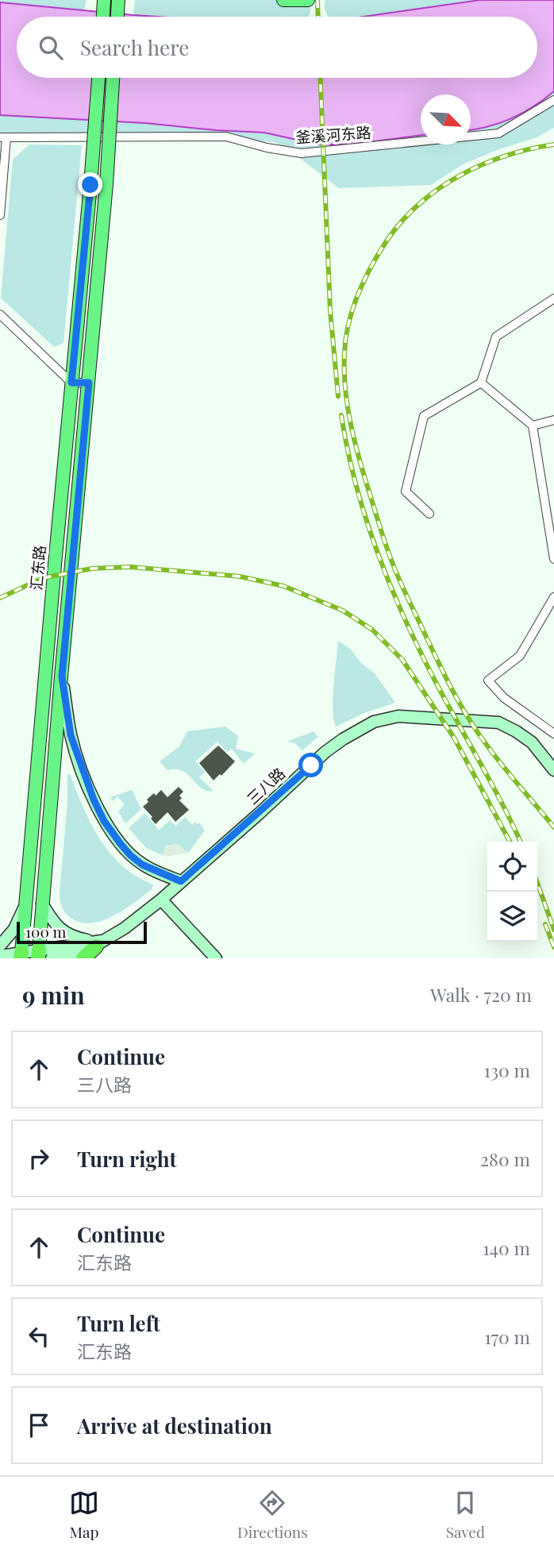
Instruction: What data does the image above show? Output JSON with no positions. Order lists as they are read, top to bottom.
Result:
{
  "streets": {
    "main road": ["汇东路", "三八路"],
    "street": ["釜溪河东路"]
  },
  "crossings": [
    ["汇东路", "三八路"]
  ],
  "scale_bar": "100 m",
  "north": "bottom right",
  "page": {
    "search": "Search here",
    "scale": "100 m",
    "heading": ["9 min", "Walk · 720 m"],
    "list": [
      ["Continue", "三八路", "130 m"],
      ["Turn right", "280 m"],
      ["Continue", "汇东路", "140 m"],
      ["Turn left", "汇东路", "170 m"],
      "Arrive at destination"
    ],
    "nav": ["Map", "Directions", "Saved"]
  }
}
